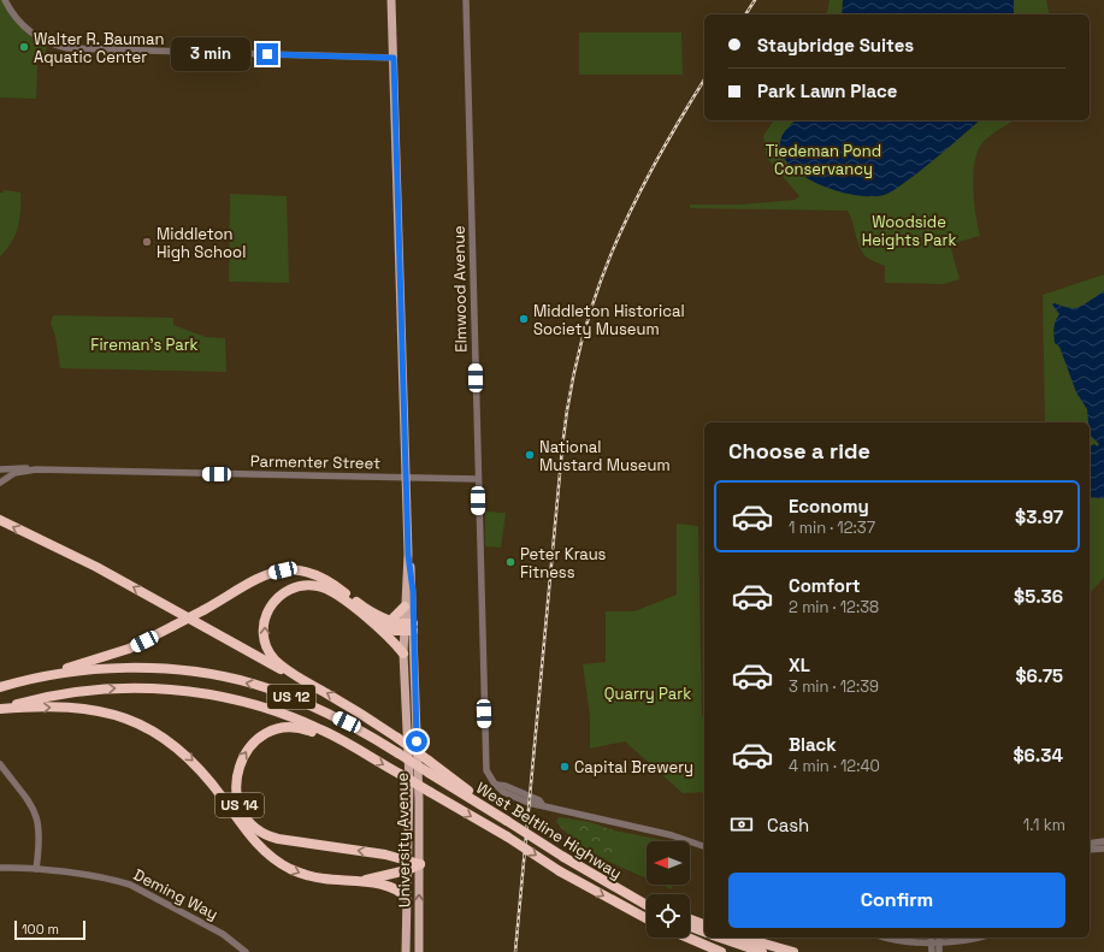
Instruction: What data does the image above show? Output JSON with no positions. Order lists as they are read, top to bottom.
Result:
{
  "streets": {
    "highway": ["US 12", "US 14", "West Beltline Highway"],
    "main road": ["University Avenue"],
    "street": ["Elmwood Avenue", "Parmenter Street", "Deming Way"]
  },
  "crossings": [
    ["Elmwood Avenue", "Parmenter Street"],
    ["Parmenter Street", "University Avenue"],
    ["US 12", "US 14"],
    ["US 12", "West Beltline Highway"],
    ["US 14", "West Beltline Highway"],
    ["US 14", "University Avenue"]
  ],
  "parks": [
    "Tiedeman Pond Conservancy",
    "Woodside Heights Park",
    "Fireman's Park",
    "Quarry Park"
  ],
  "places": [
    "Walter R. Bauman Aquatic Center",
    "Middleton High School",
    "Middleton Historical Society Museum",
    "National Mustard Museum",
    "Peter Kraus Fitness",
    "Capital Brewery"
  ],
  "scale_bar": "100 m",
  "north": "left",
  "page": {
    "banner": ["Staybridge Suites", "Park Lawn Place"],
    "bubble": "3 min",
    "heading": "Choose a ride",
    "list": [
      {
        "name": "Economy",
        "note": "1 min · 12:37",
        "value": "$3.97"
      },
      {
        "name": "Comfort",
        "note": "2 min · 12:38",
        "value": "$5.36"
      },
      {
        "name": "XL",
        "note": "3 min · 12:39",
        "value": "$6.75"
      },
      {
        "name": "Black",
        "note": "4 min · 12:40",
        "value": "$6.34"
      }
    ],
    "pay": ["Cash", "1.1 km"],
    "buttons": "Confirm",
    "scale": "100 m"
  }
}
